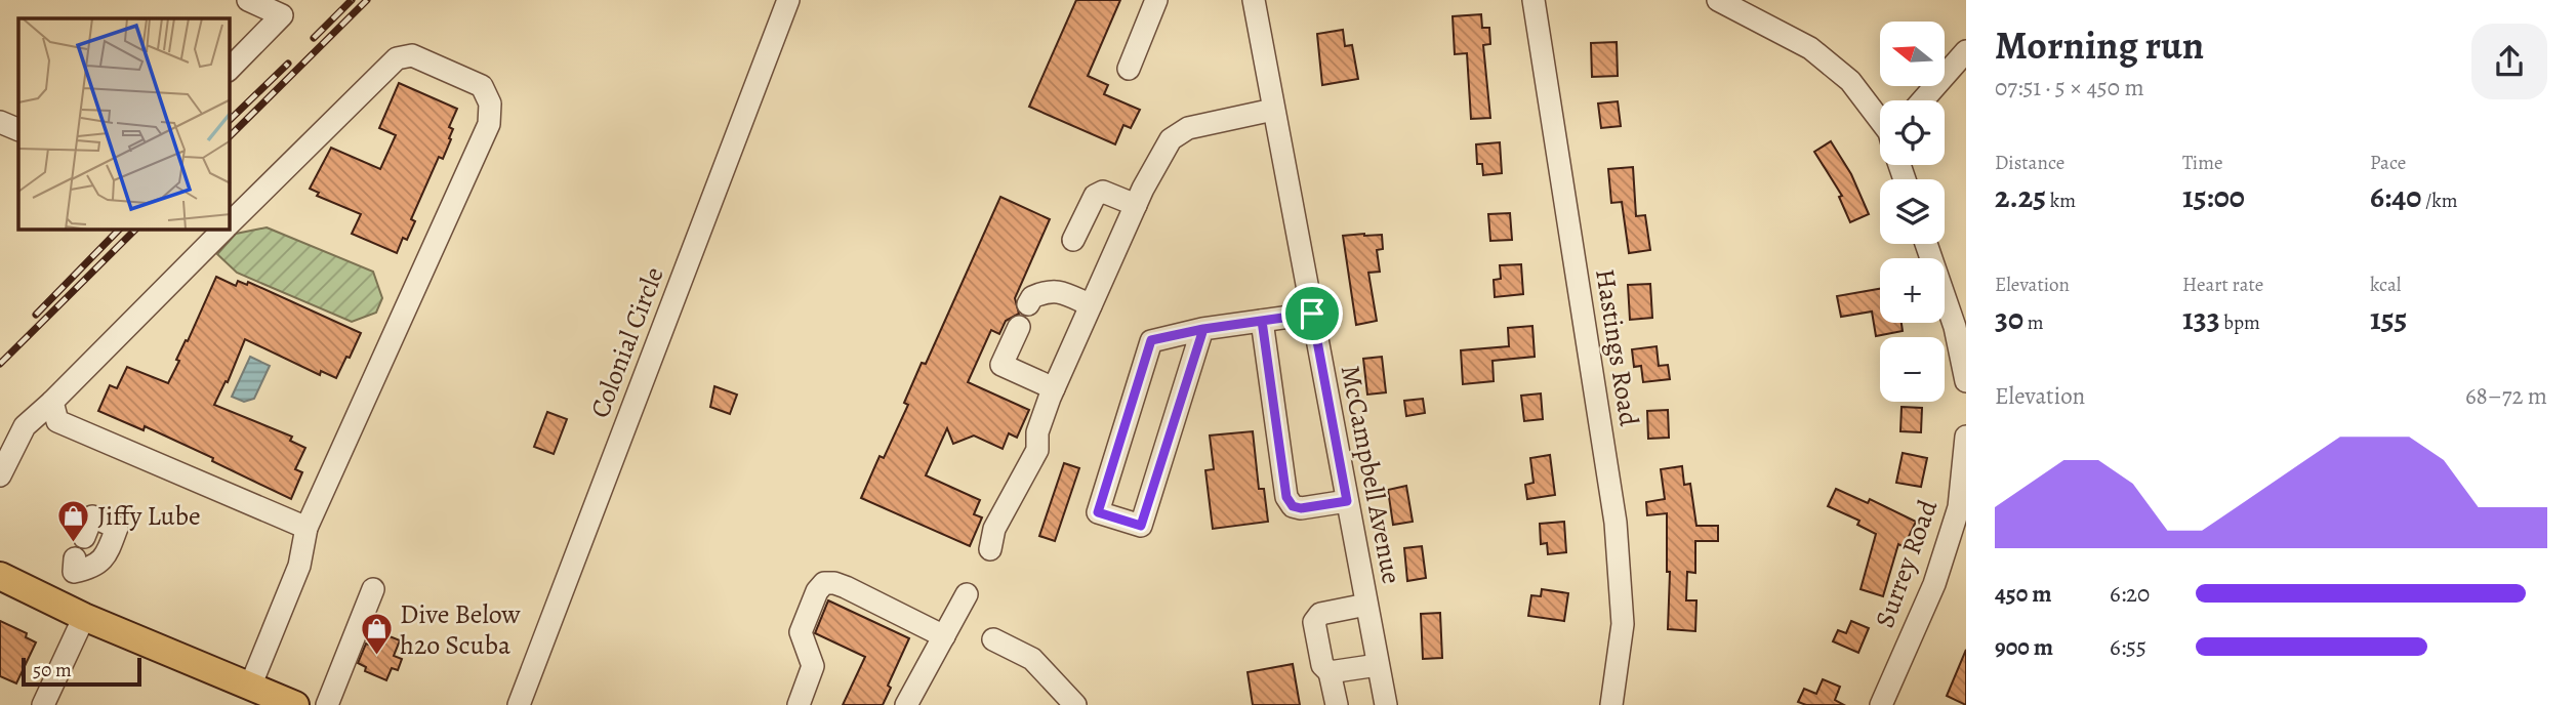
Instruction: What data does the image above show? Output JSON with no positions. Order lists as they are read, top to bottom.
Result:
{
  "streets": {
    "street": [
      "Colonial Circle",
      "Hastings Road",
      "McCampbell Avenue",
      "Surrey Road"
    ]
  },
  "places": {
    "shop": ["Jiffy Lube", "Dive Below h2o Scuba"]
  },
  "scale_bar": "50 m",
  "north": "left",
  "page": {
    "heading": ["Morning run", "07:51 · 5 × 450 m"],
    "map_buttons": ["+", "−"],
    "stats": [
      ["Distance", "2.25 km"],
      ["Time", "15:00"],
      ["Pace", "6:40 /km"],
      ["Elevation", "30 m"],
      ["Heart rate", "133 bpm"],
      ["kcal", "155"]
    ],
    "chart": ["Elevation", "68–72 m"],
    "list": [
      {
        "name": "450 m",
        "note": "6:20"
      },
      {
        "name": "900 m",
        "note": "6:55"
      }
    ],
    "scale": "50 m"
  }
}
